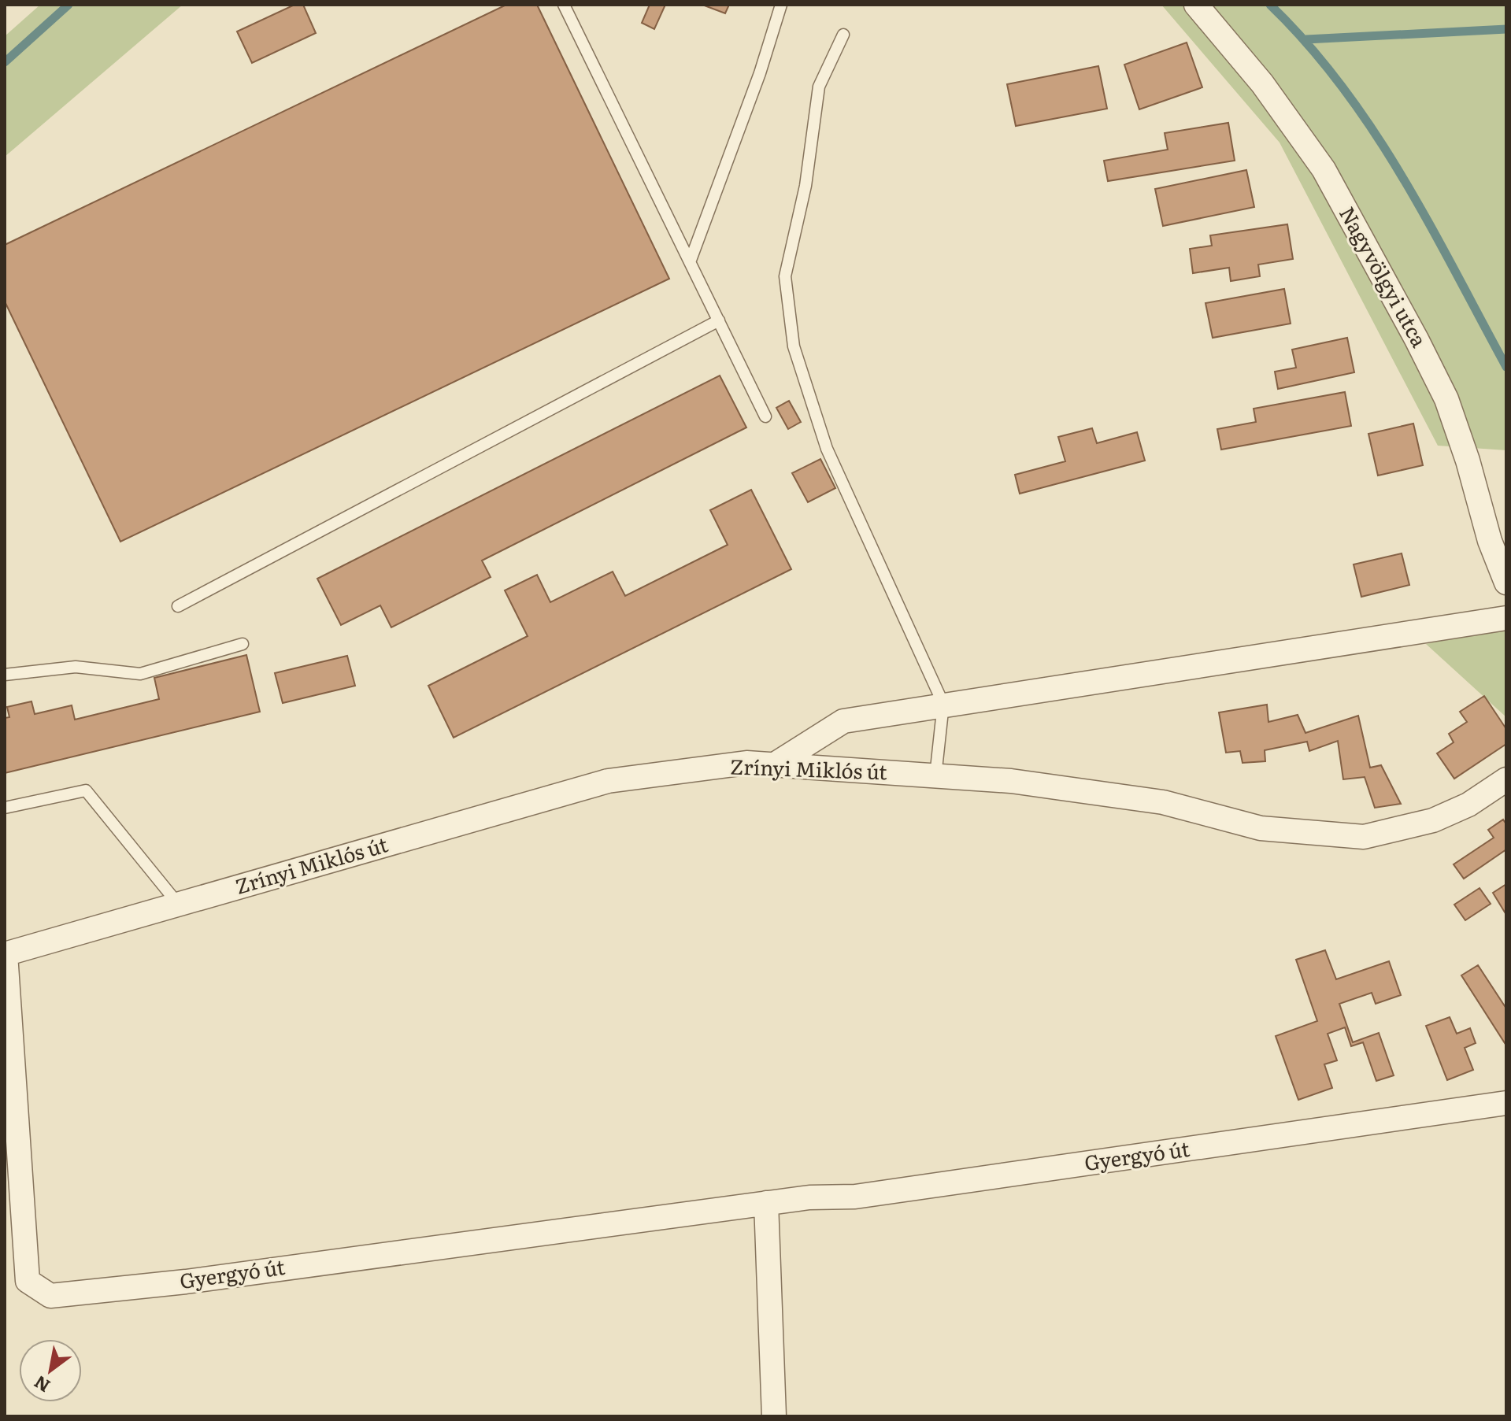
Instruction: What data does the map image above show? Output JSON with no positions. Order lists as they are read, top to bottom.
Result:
{
  "streets": {
    "street": ["Nagyvölgyi utca", "Zrínyi Miklós út", "Gyergyó út"]
  },
  "crossings": [
    ["Zrínyi Miklós út", "Gyergyó út"]
  ],
  "north": "bottom left"
}
